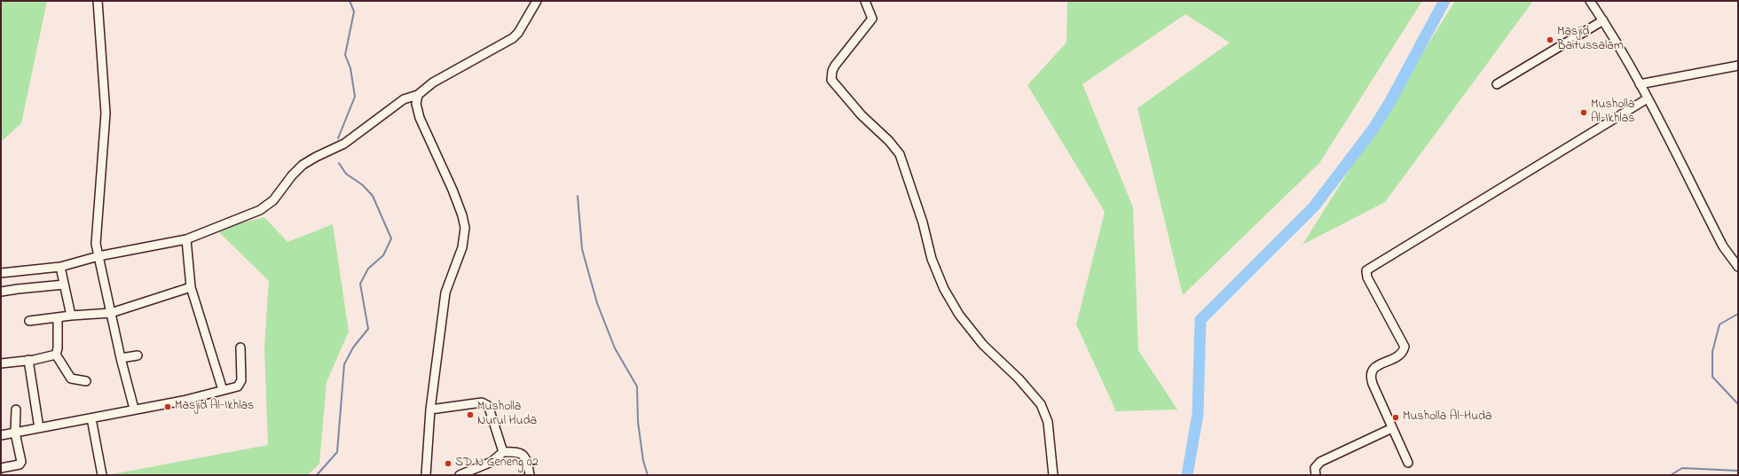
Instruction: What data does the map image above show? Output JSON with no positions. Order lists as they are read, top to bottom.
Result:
{
  "places": [
    "Masjid Baitussalam",
    "Musholla Al-Ikhlas",
    "Masjid Al-Ikhlas",
    "Musholla Nurul Huda",
    "Musholla Al-Huda",
    "SD N Geneng 02"
  ]
}
